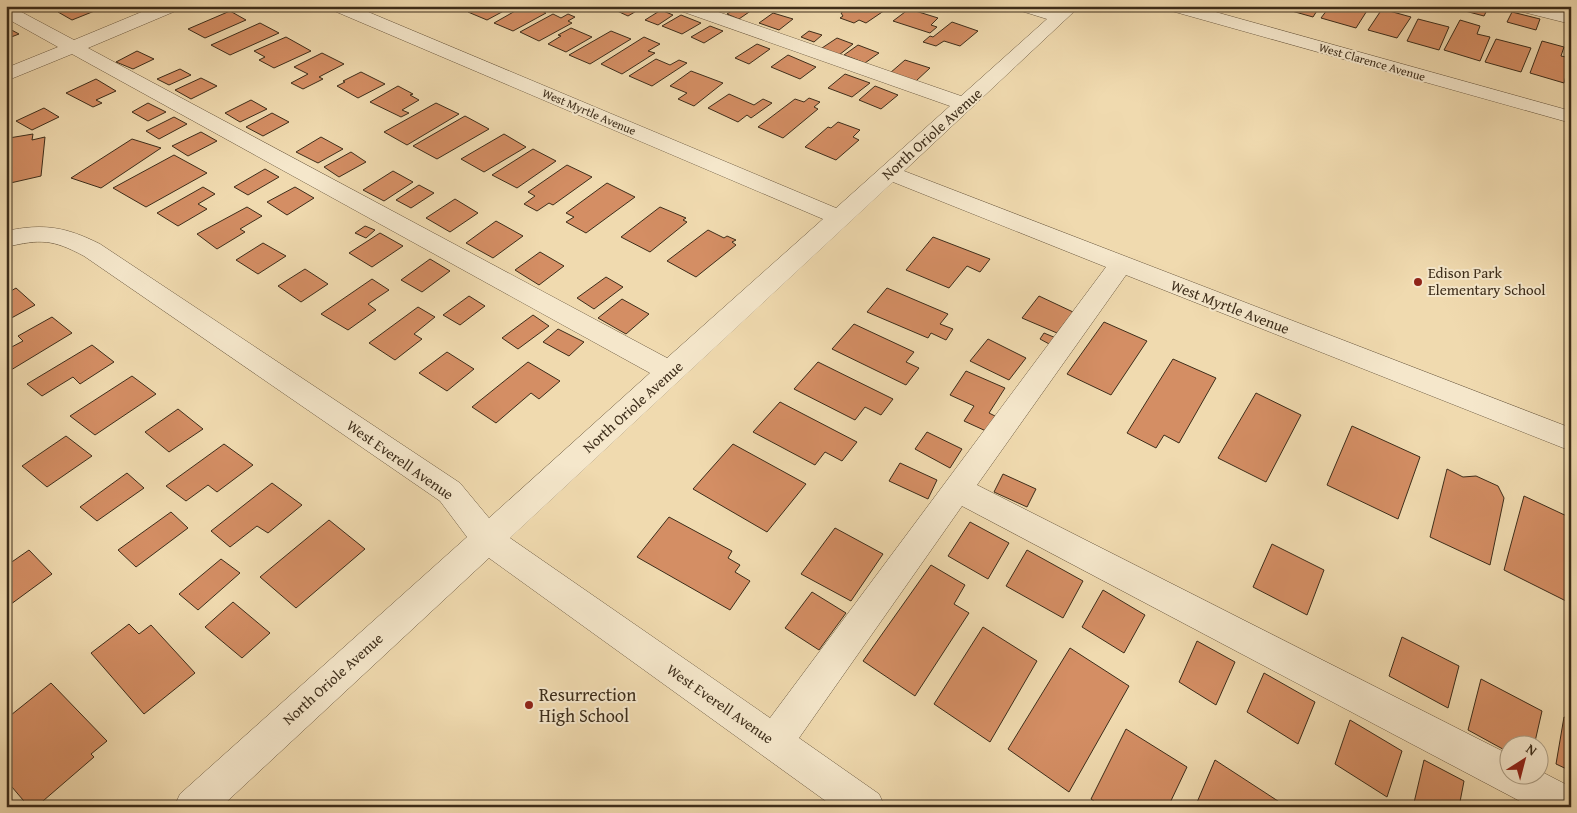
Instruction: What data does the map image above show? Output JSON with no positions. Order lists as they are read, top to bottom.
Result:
{
  "streets": {
    "street": [
      "West Clarence Avenue",
      "West Myrtle Avenue",
      "North Oriole Avenue",
      "West Everell Avenue"
    ]
  },
  "crossings": [
    ["West Myrtle Avenue", "North Oriole Avenue"],
    ["North Oriole Avenue", "West Everell Avenue"]
  ],
  "places": ["Edison Park Elementary School", "Resurrection High School"],
  "north": "top right"
}
